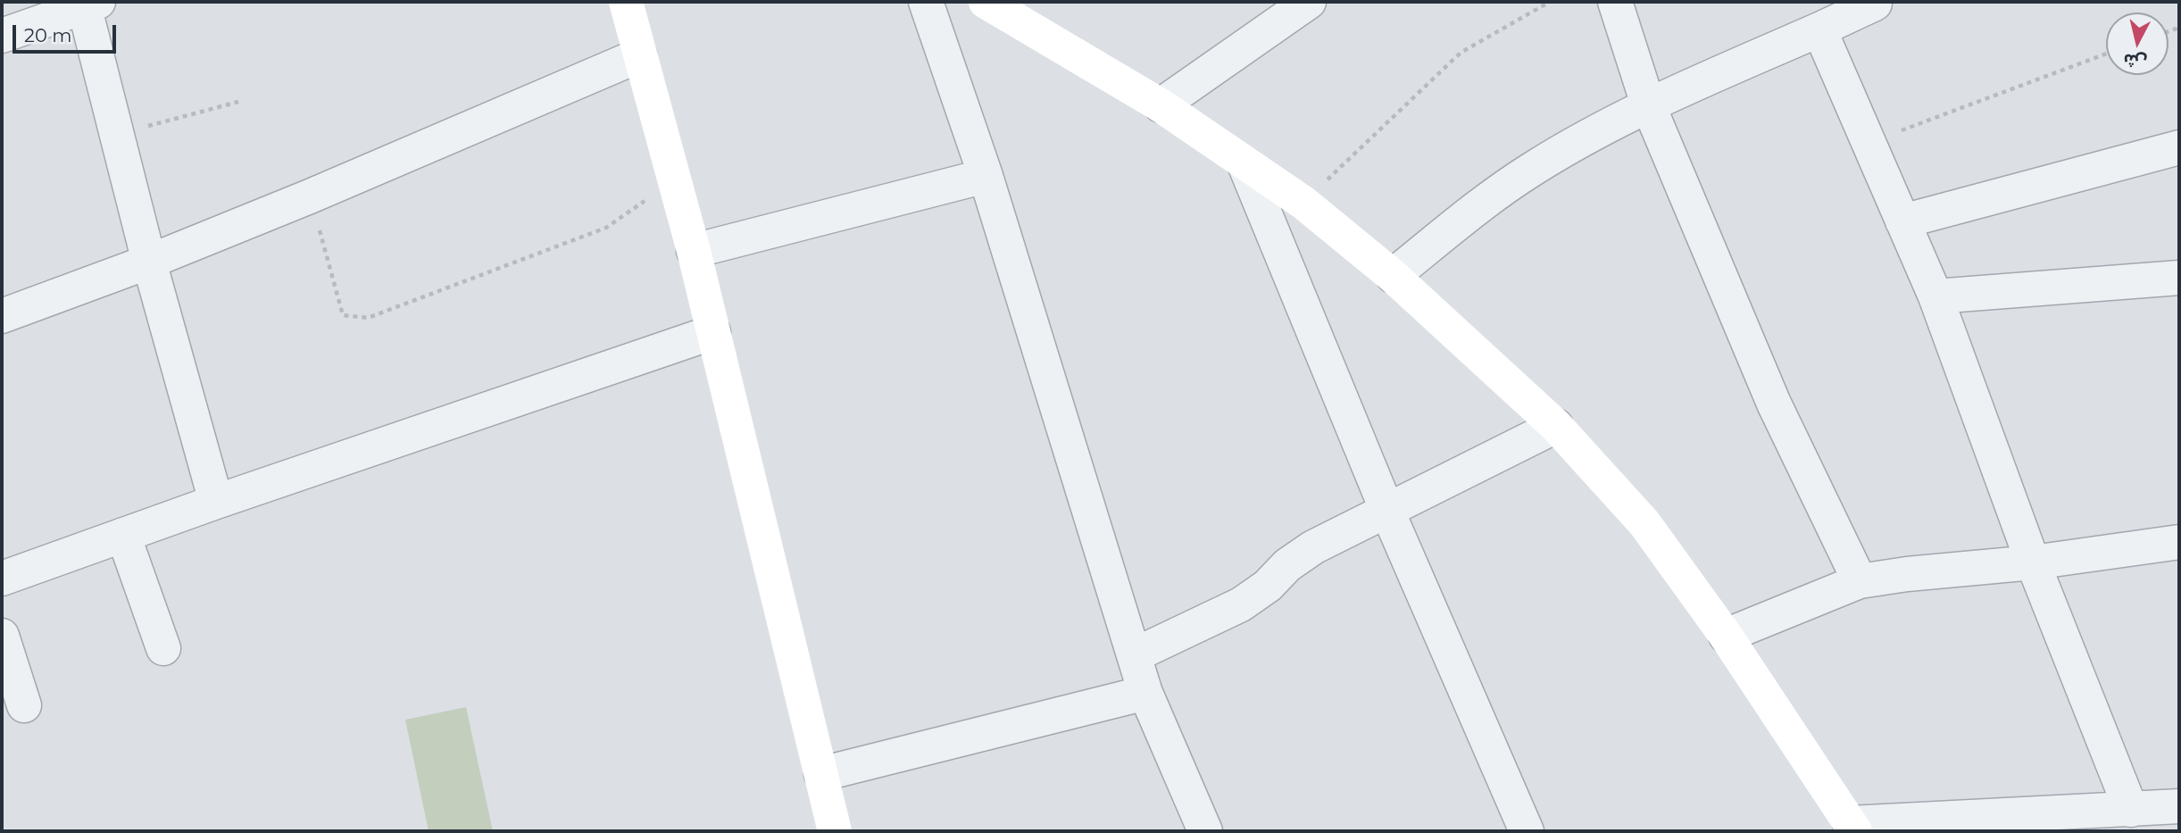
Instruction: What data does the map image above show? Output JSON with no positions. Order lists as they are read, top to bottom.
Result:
{
  "scale_bar": "20 m",
  "north": "bottom"
}
